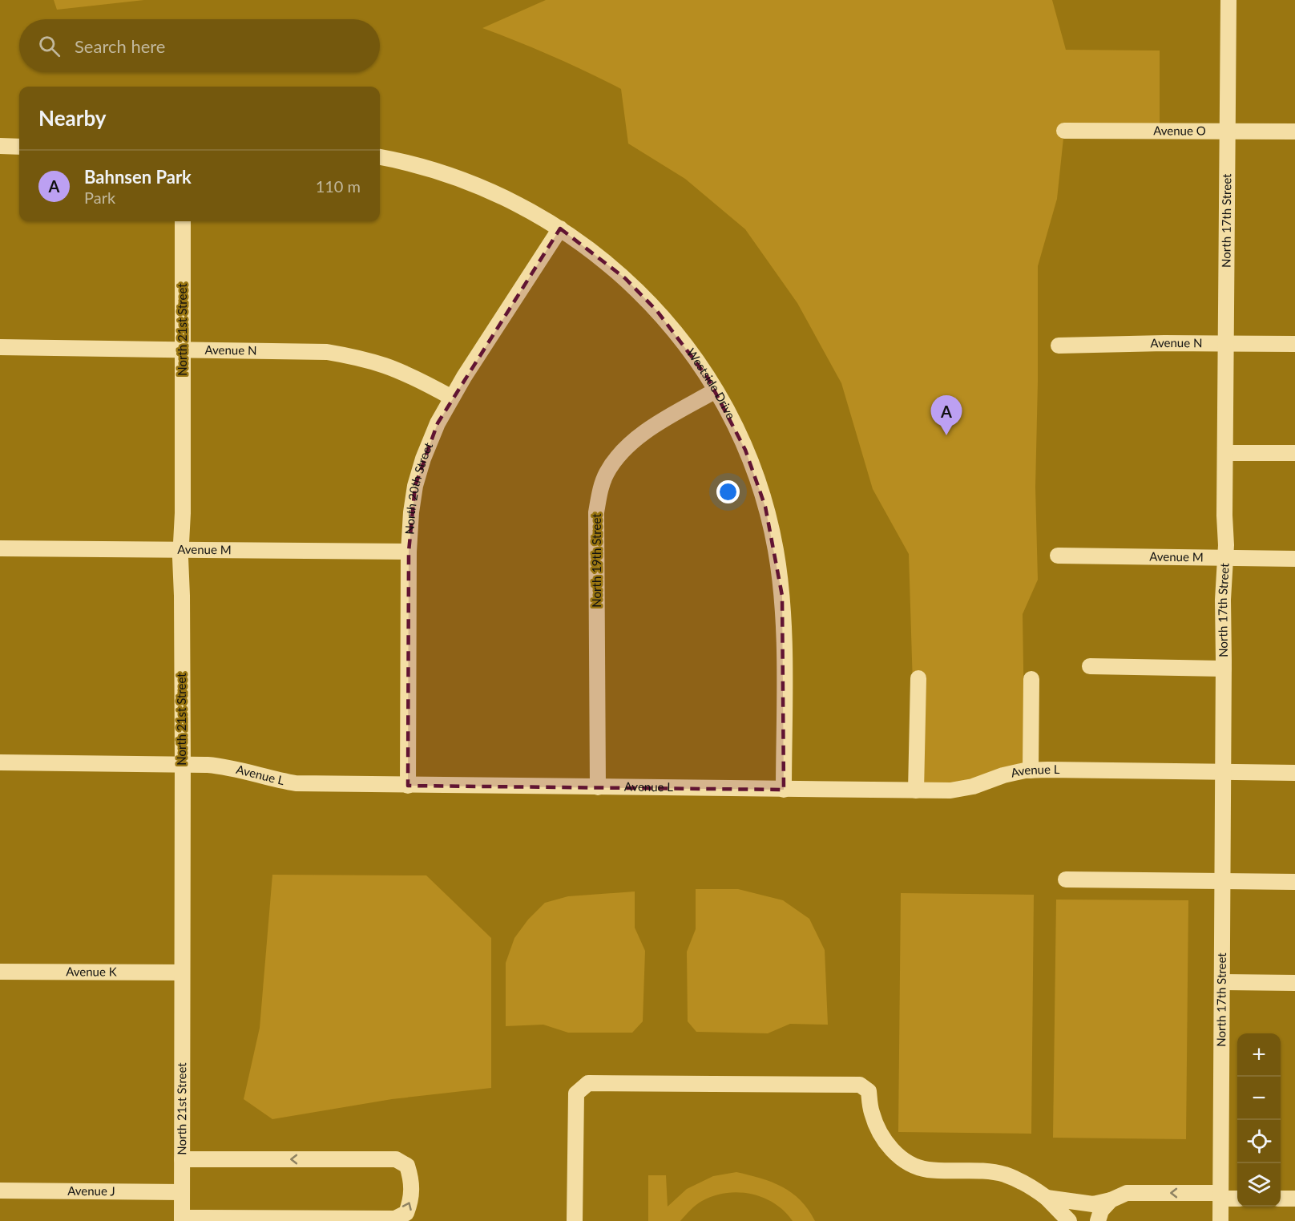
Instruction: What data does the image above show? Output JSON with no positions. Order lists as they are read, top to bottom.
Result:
{
  "streets": {
    "street": [
      "Avenue O",
      "North 17th Street",
      "North 21st Street",
      "Avenue N",
      "Westside Drive",
      "North 20th Street",
      "Avenue M",
      "North 19th Street",
      "Avenue L",
      "Avenue K",
      "Avenue J"
    ]
  },
  "crossings": [
    ["Avenue O", "North 17th Street"],
    ["North 17th Street", "Avenue N"],
    ["North 17th Street", "Avenue M"],
    ["North 17th Street", "Avenue L"],
    ["North 21st Street", "Avenue N"],
    ["North 21st Street", "Avenue M"],
    ["North 21st Street", "Avenue L"],
    ["North 21st Street", "Avenue K"],
    ["North 21st Street", "Avenue J"],
    ["Avenue N", "North 20th Street"],
    ["Westside Drive", "North 20th Street"],
    ["Westside Drive", "North 19th Street"],
    ["Westside Drive", "Avenue L"],
    ["North 20th Street", "Avenue M"],
    ["North 20th Street", "Avenue L"],
    ["North 19th Street", "Avenue L"]
  ],
  "page": {
    "search": "Search here",
    "heading": "Nearby",
    "list": [
      {
        "mark": "A",
        "name": "Bahnsen Park",
        "note": "Park",
        "value": "110 m"
      }
    ],
    "pins": "A",
    "map_buttons": ["+", "−"]
  }
}
